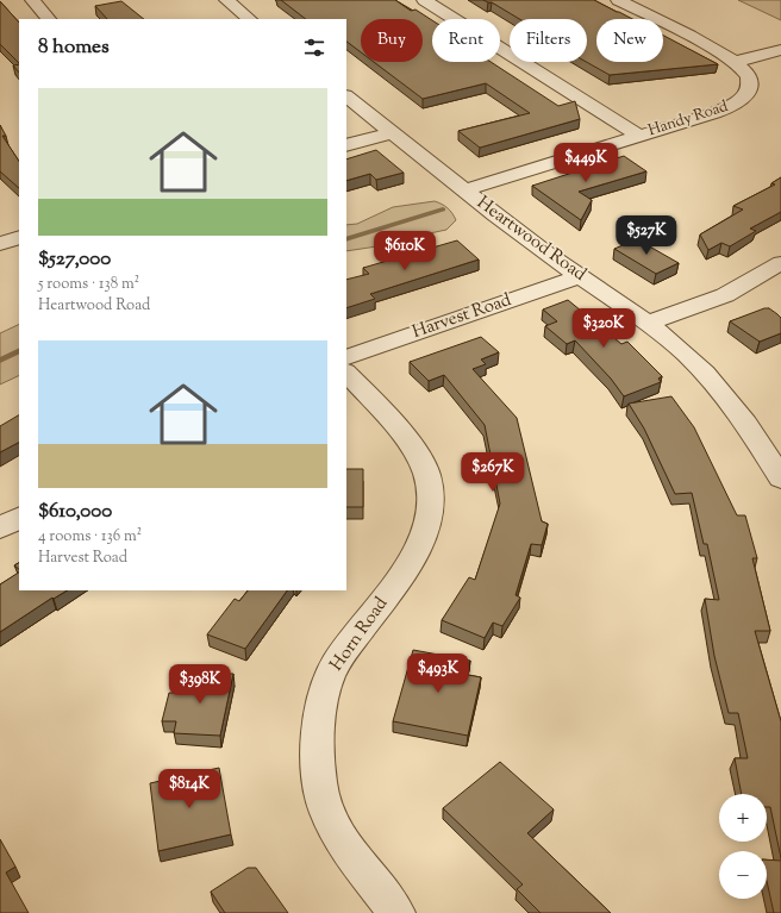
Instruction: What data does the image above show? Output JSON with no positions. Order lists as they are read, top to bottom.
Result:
{
  "streets": {
    "street": [
      "Handy Road",
      "Heartwood Road",
      "Harvest Road",
      "Horn Road"
    ]
  },
  "crossings": [
    ["Handy Road", "Heartwood Road"],
    ["Heartwood Road", "Harvest Road"]
  ],
  "page": {
    "chip": [
      "Buy",
      "Rent",
      "Filters",
      "New"
    ],
    "heading": "8 homes",
    "list": [
      {
        "name": "$527,000",
        "note": "5 rooms · 138 m² · Heartwood Road"
      },
      {
        "name": "$610,000",
        "note": "4 rooms · 136 m² · Harvest Road"
      }
    ],
    "price": [
      "$449K",
      "$527K",
      "$610K",
      "$320K",
      "$267K",
      "$493K",
      "$398K",
      "$814K"
    ],
    "map_buttons": ["+", "−"]
  }
}
